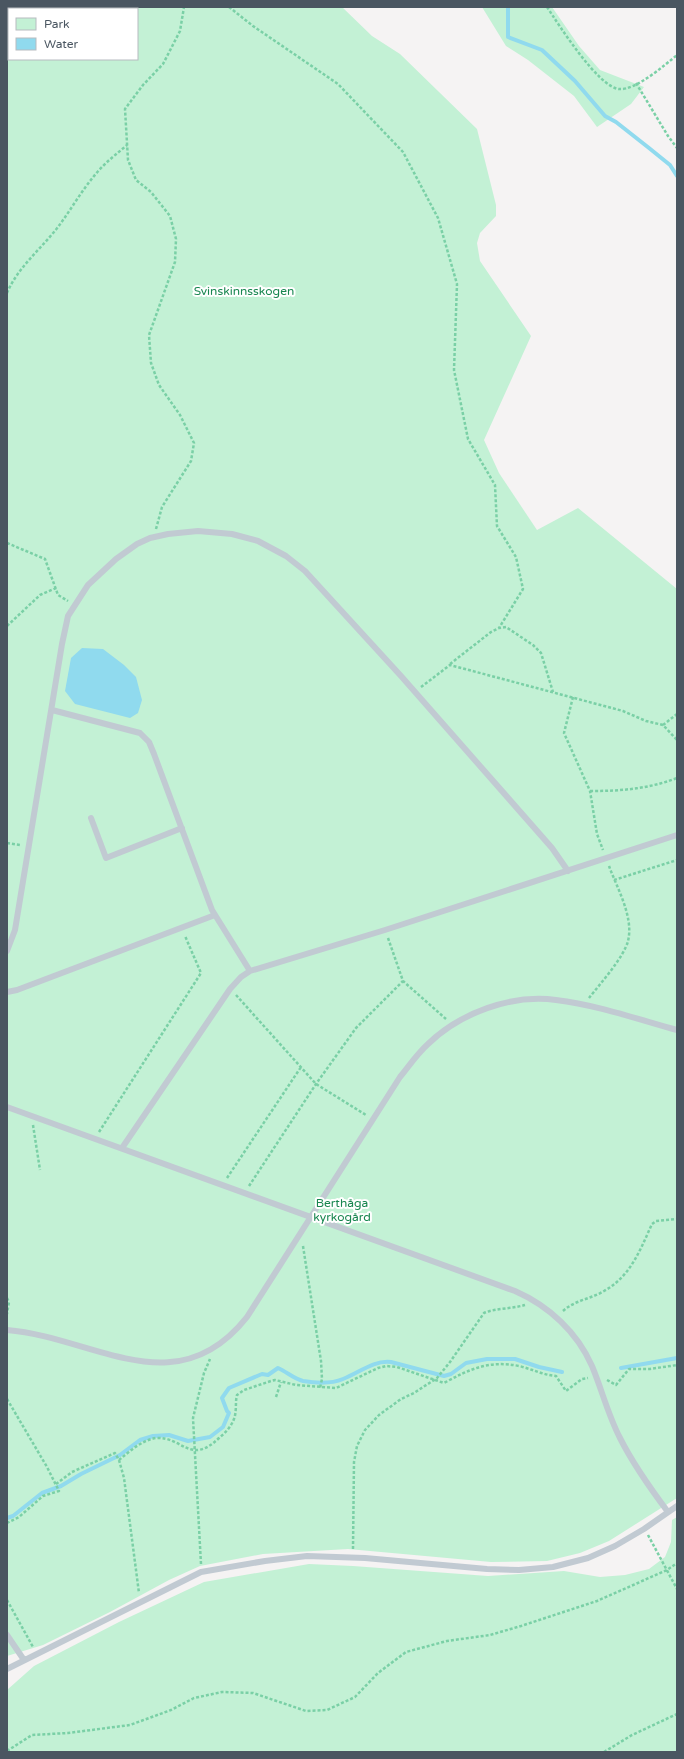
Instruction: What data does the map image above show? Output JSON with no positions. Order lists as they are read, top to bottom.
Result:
{
  "parks": ["Svinskinnsskogen", "Berthåga kyrkogård"],
  "legend": ["Park", "Water"]
}
